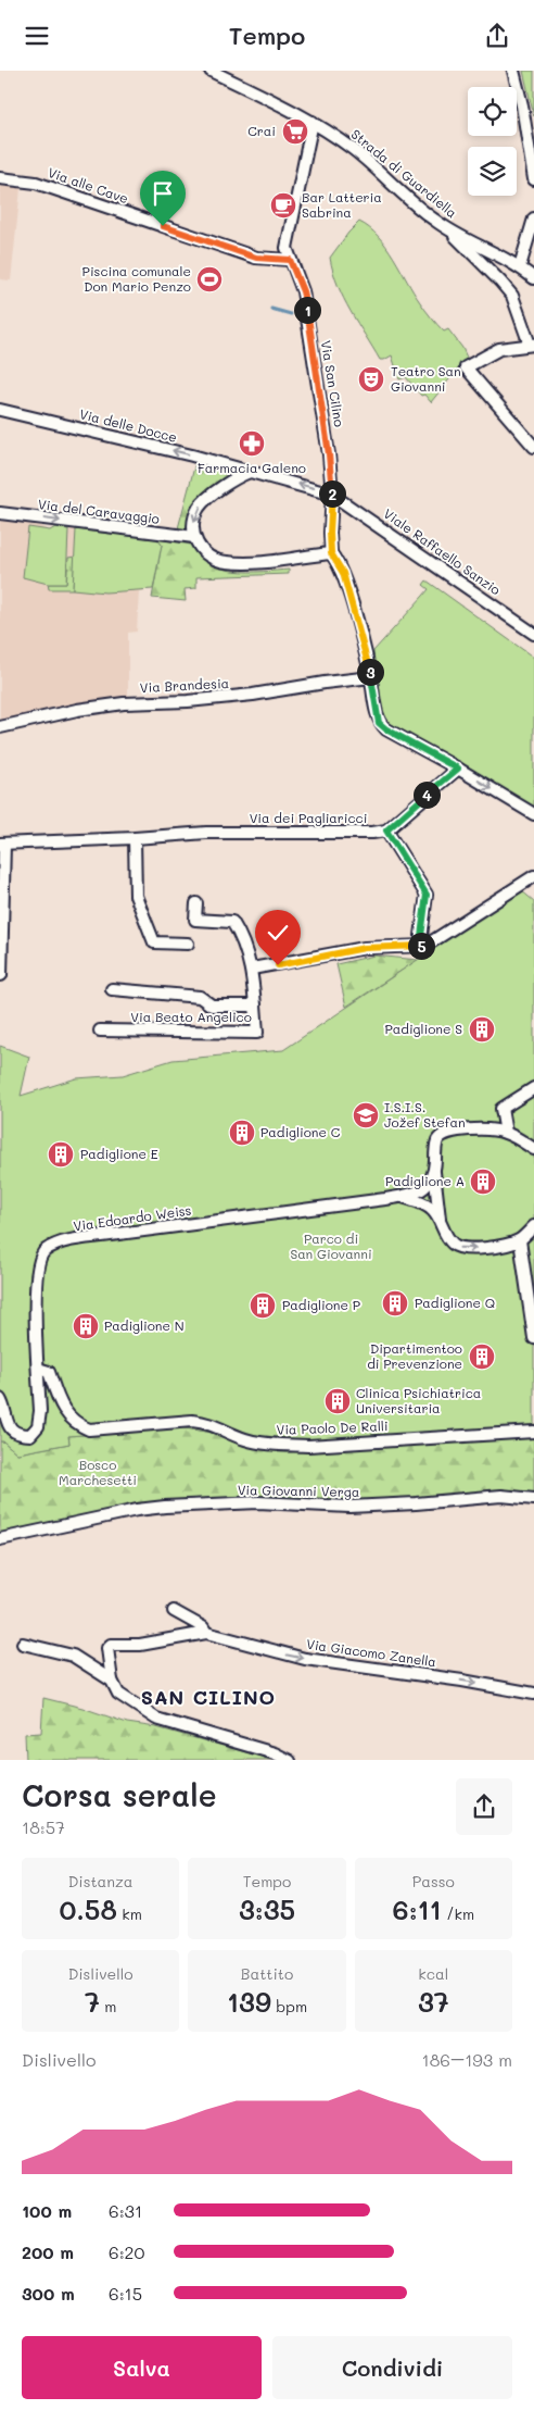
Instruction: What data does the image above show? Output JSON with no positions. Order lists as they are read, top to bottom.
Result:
{
  "streets": {
    "street": [
      "Strada di Guardiella",
      "Via alle Cave",
      "Via San Cilino",
      "Via delle Docce",
      "Via del Caravaggio",
      "Viale Raffaello Sanzio",
      "Via Brandesia",
      "Via dei Pagliaricci",
      "Via Beato Angelico",
      "Via Edoardo Weiss",
      "Via Paolo De Ralli",
      "Via Giovanni Verga",
      "Via Giacomo Zanella"
    ]
  },
  "crossings": [
    ["Strada di Guardiella", "Via San Cilino"],
    ["Via alle Cave", "Via San Cilino"],
    ["Via San Cilino", "Via delle Docce"],
    ["Via San Cilino", "Viale Raffaello Sanzio"],
    ["Via delle Docce", "Viale Raffaello Sanzio"],
    ["Via Edoardo Weiss", "Via Paolo De Ralli"]
  ],
  "one_way": ["Via del Caravaggio", "Via Giacomo Zanella"],
  "districts": ["SAN CILINO"],
  "parks": ["Parco di San Giovanni", "Bosco Marchesetti"],
  "places": {
    "supermarket": ["Crai"],
    "cafe": ["Bar Latteria Sabrina"],
    "sports": ["Piscina comunale Don Mario Penzo"],
    "theatre": ["Teatro San Giovanni"],
    "pharmacy": ["Farmacia Galeno"],
    "building": [
      "Padiglione S",
      "Padiglione C",
      "Padiglione E",
      "Padiglione A",
      "Padiglione Q",
      "Padiglione P",
      "Padiglione N",
      "Dipartimentoo di Prevenzione",
      "Clinica Psichiatrica Universitaria"
    ],
    "school or university": ["I.S.I.S. Jožef Stefan"]
  },
  "page": {
    "header": "Tempo",
    "pins": [
      "1",
      "2",
      "3",
      "4",
      "5"
    ],
    "heading": ["Corsa serale", "18:57"],
    "stats": [
      ["Distanza", "0.58 km"],
      ["Tempo", "3:35"],
      ["Passo", "6:11 /km"],
      ["Dislivello", "7 m"],
      ["Battito", "139 bpm"],
      ["kcal", "37"]
    ],
    "chart": ["Dislivello", "186–193 m"],
    "list": [
      {
        "name": "100 m",
        "note": "6:31"
      },
      {
        "name": "200 m",
        "note": "6:20"
      },
      {
        "name": "300 m",
        "note": "6:15"
      }
    ],
    "buttons": ["Salva", "Condividi"]
  }
}
